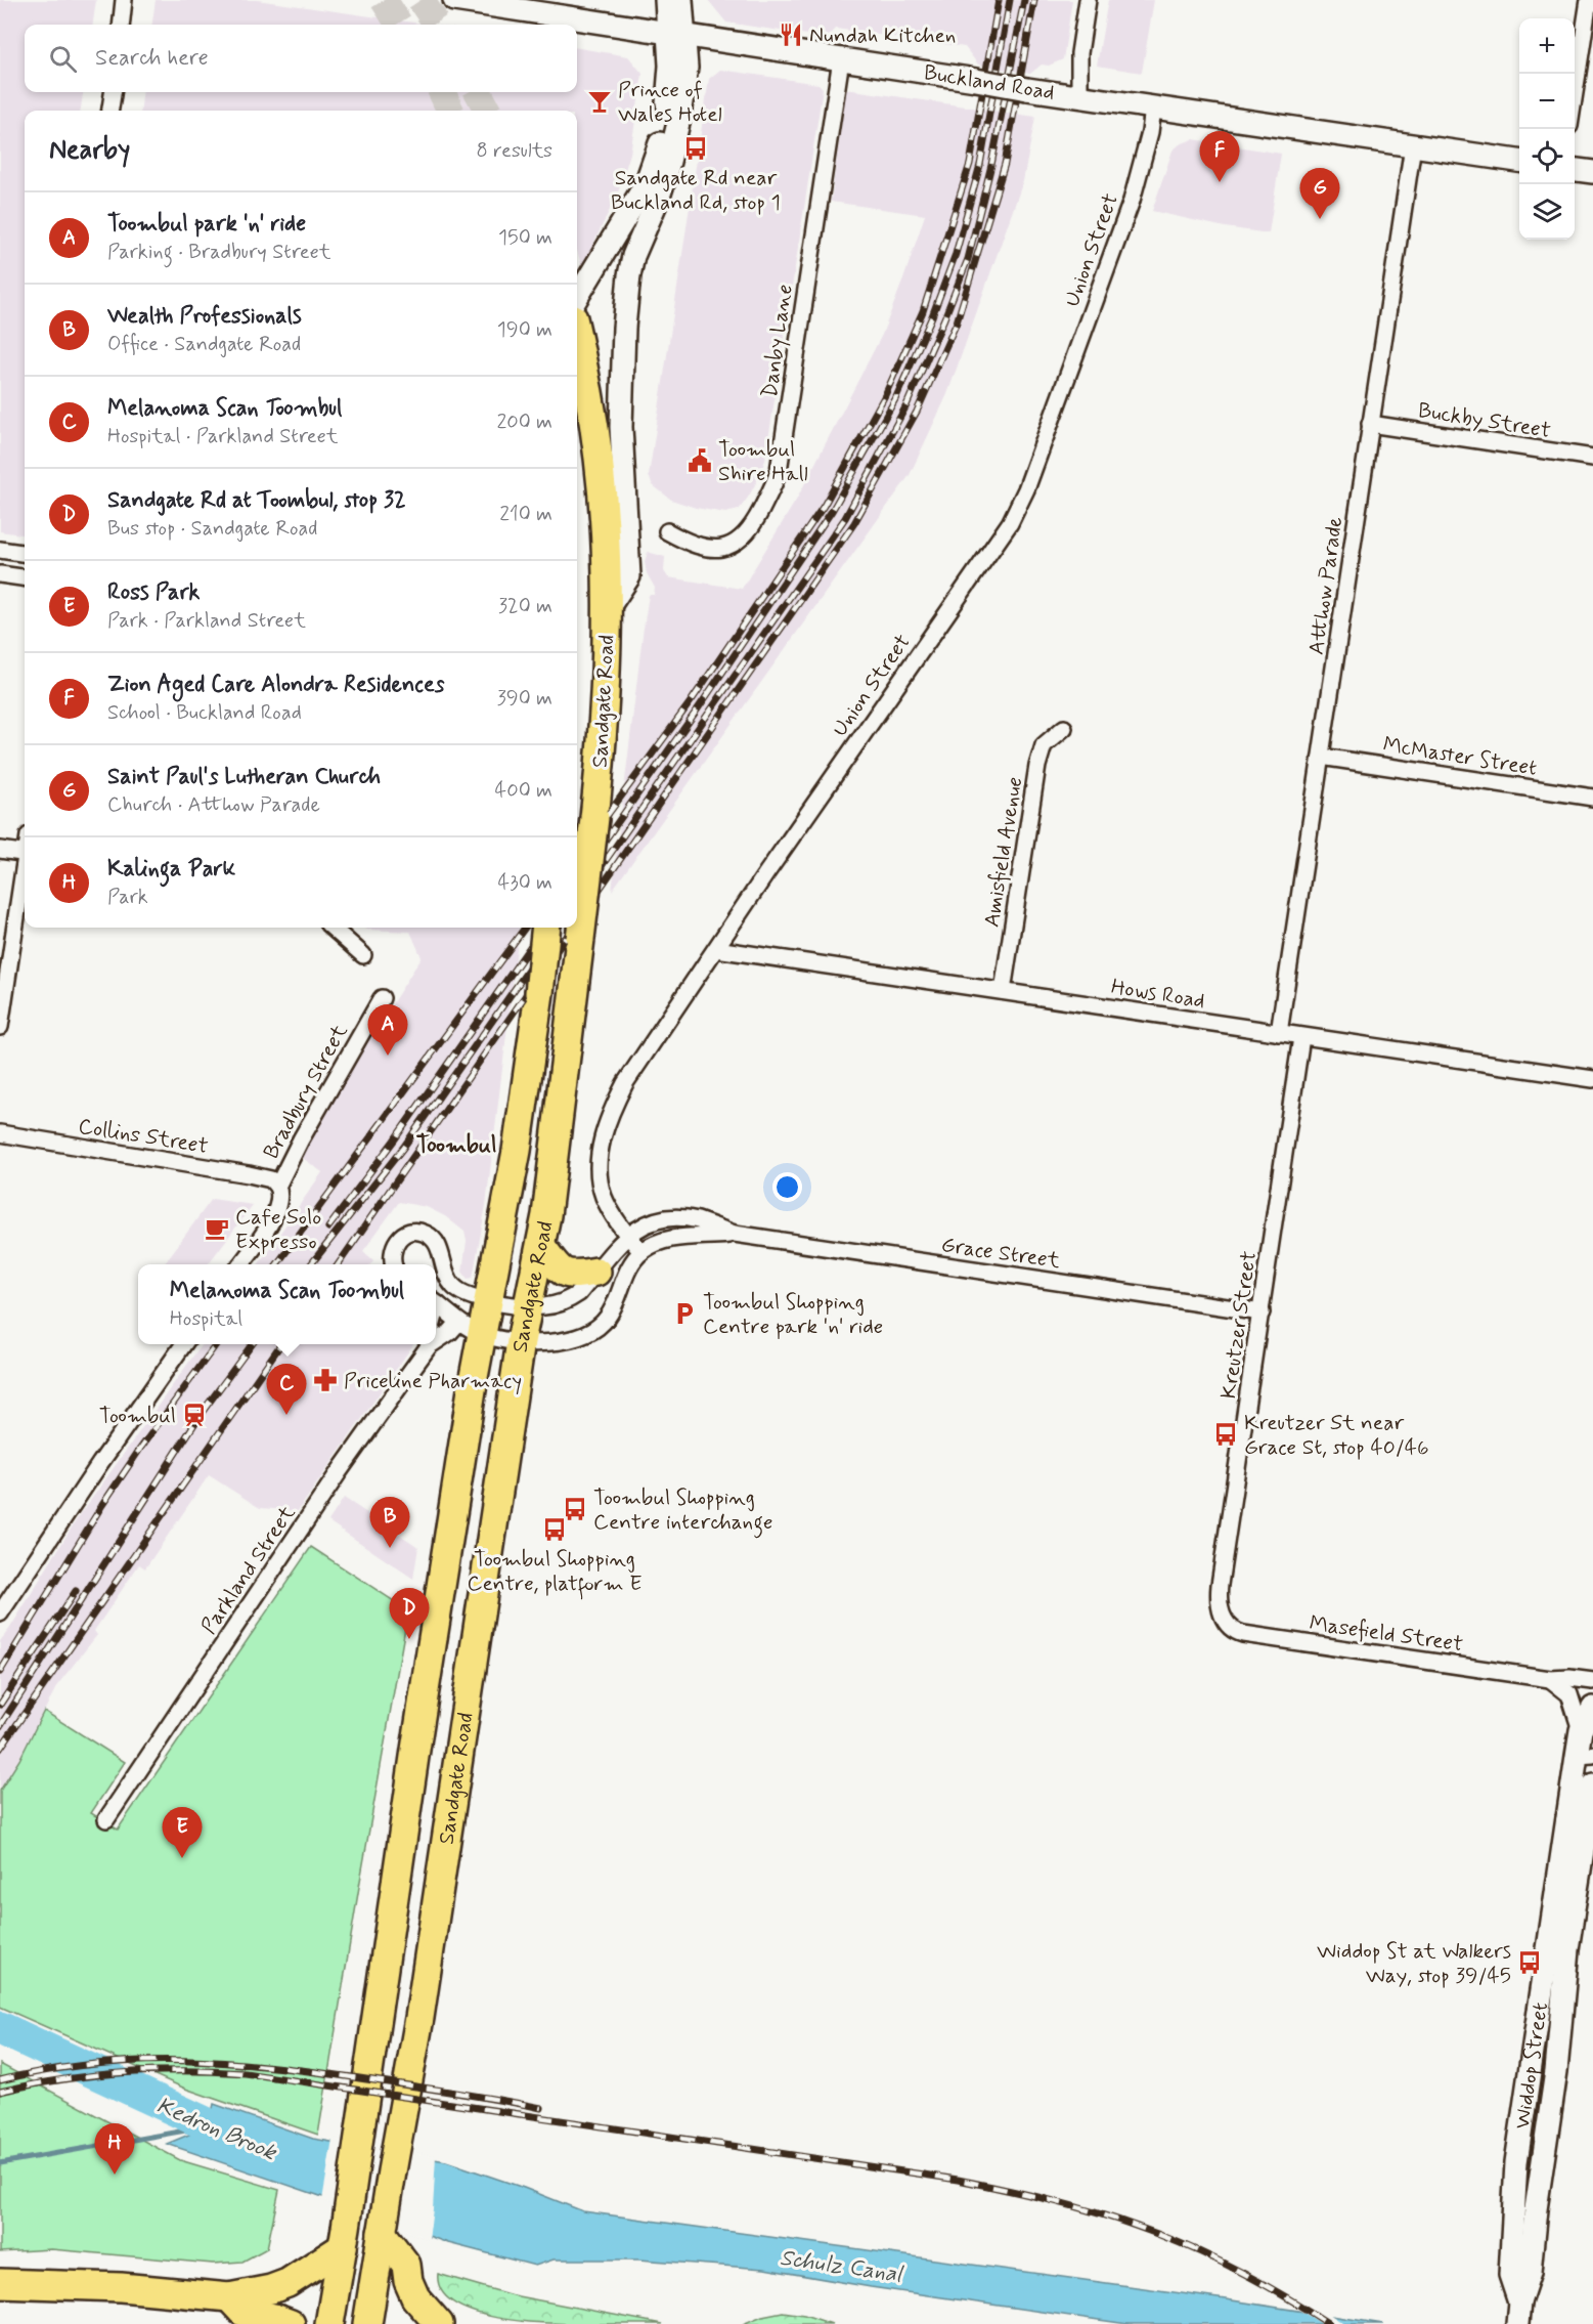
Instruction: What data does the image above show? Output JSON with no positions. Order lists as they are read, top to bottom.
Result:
{
  "streets": {
    "highway": ["Sandgate Road"],
    "street": [
      "Buckland Road",
      "Union Street",
      "Danby Lane",
      "Buckby Street",
      "Atthow Parade",
      "McMaster Street",
      "Amisfield Avenue",
      "Hows Road",
      "Bradbury Street",
      "Collins Street",
      "Grace Street",
      "Kreutzer Street",
      "Parkland Street",
      "Masefield Street",
      "Widdop Street"
    ]
  },
  "crossings": [
    ["Buckland Road", "Union Street"],
    ["Buckland Road", "Danby Lane"],
    ["Buckland Road", "Atthow Parade"],
    ["Buckland Road", "Sandgate Road"],
    ["Union Street", "Hows Road"],
    ["Union Street", "Grace Street"],
    ["Buckby Street", "Atthow Parade"],
    ["Atthow Parade", "McMaster Street"],
    ["Atthow Parade", "Hows Road"],
    ["Sandgate Road", "Grace Street"],
    ["Sandgate Road", "Parkland Street"],
    ["Amisfield Avenue", "Hows Road"],
    ["Hows Road", "Kreutzer Street"],
    ["Bradbury Street", "Collins Street"],
    ["Grace Street", "Kreutzer Street"],
    ["Kreutzer Street", "Masefield Street"]
  ],
  "districts": ["Toombul"],
  "water": ["Kedron Brook", "Schulz Canal"],
  "places": {
    "restaurant": ["Nundah Kitchen"],
    "bar": ["Prince of Wales Hotel"],
    "bus stop": [
      "Sandgate Rd near Buckland Rd, stop 1",
      "Kreutzer St near Grace St, stop 40/46",
      "Toombul Shopping Centre interchange",
      "Toombul Shopping Centre, platform E",
      "Widdop St at Walkers Way, stop 39/45"
    ],
    "public building": ["Toombul Shire Hall"],
    "cafe": ["Cafe Solo Expresso"],
    "parking": ["Toombul Shopping Centre park 'n' ride"],
    "pharmacy": ["Priceline Pharmacy"],
    "station": ["Toombul"]
  },
  "page": {
    "map_buttons": ["+", "−"],
    "search": "Search here",
    "heading": ["Nearby", "8 results"],
    "pins": [
      "F",
      "G",
      "A",
      "C",
      "B",
      "D",
      "E",
      "H"
    ],
    "list": [
      {
        "mark": "A",
        "name": "Toombul park 'n' ride",
        "note": "Parking · Bradbury Street",
        "value": "150 m"
      },
      {
        "mark": "B",
        "name": "Wealth Professionals",
        "note": "Office · Sandgate Road",
        "value": "190 m"
      },
      {
        "mark": "C",
        "name": "Melanoma Scan Toombul",
        "note": "Hospital · Parkland Street",
        "value": "200 m"
      },
      {
        "mark": "D",
        "name": "Sandgate Rd at Toombul, stop 32",
        "note": "Bus stop · Sandgate Road",
        "value": "210 m"
      },
      {
        "mark": "E",
        "name": "Ross Park",
        "note": "Park · Parkland Street",
        "value": "320 m"
      },
      {
        "mark": "F",
        "name": "Zion Aged Care Alondra Residences",
        "note": "School · Buckland Road",
        "value": "390 m"
      },
      {
        "mark": "G",
        "name": "Saint Paul's Lutheran Church",
        "note": "Church · Atthow Parade",
        "value": "400 m"
      },
      {
        "mark": "H",
        "name": "Kalinga Park",
        "note": "Park",
        "value": "430 m"
      }
    ],
    "popup": ["Melanoma Scan Toombul", "Hospital"]
  }
}
